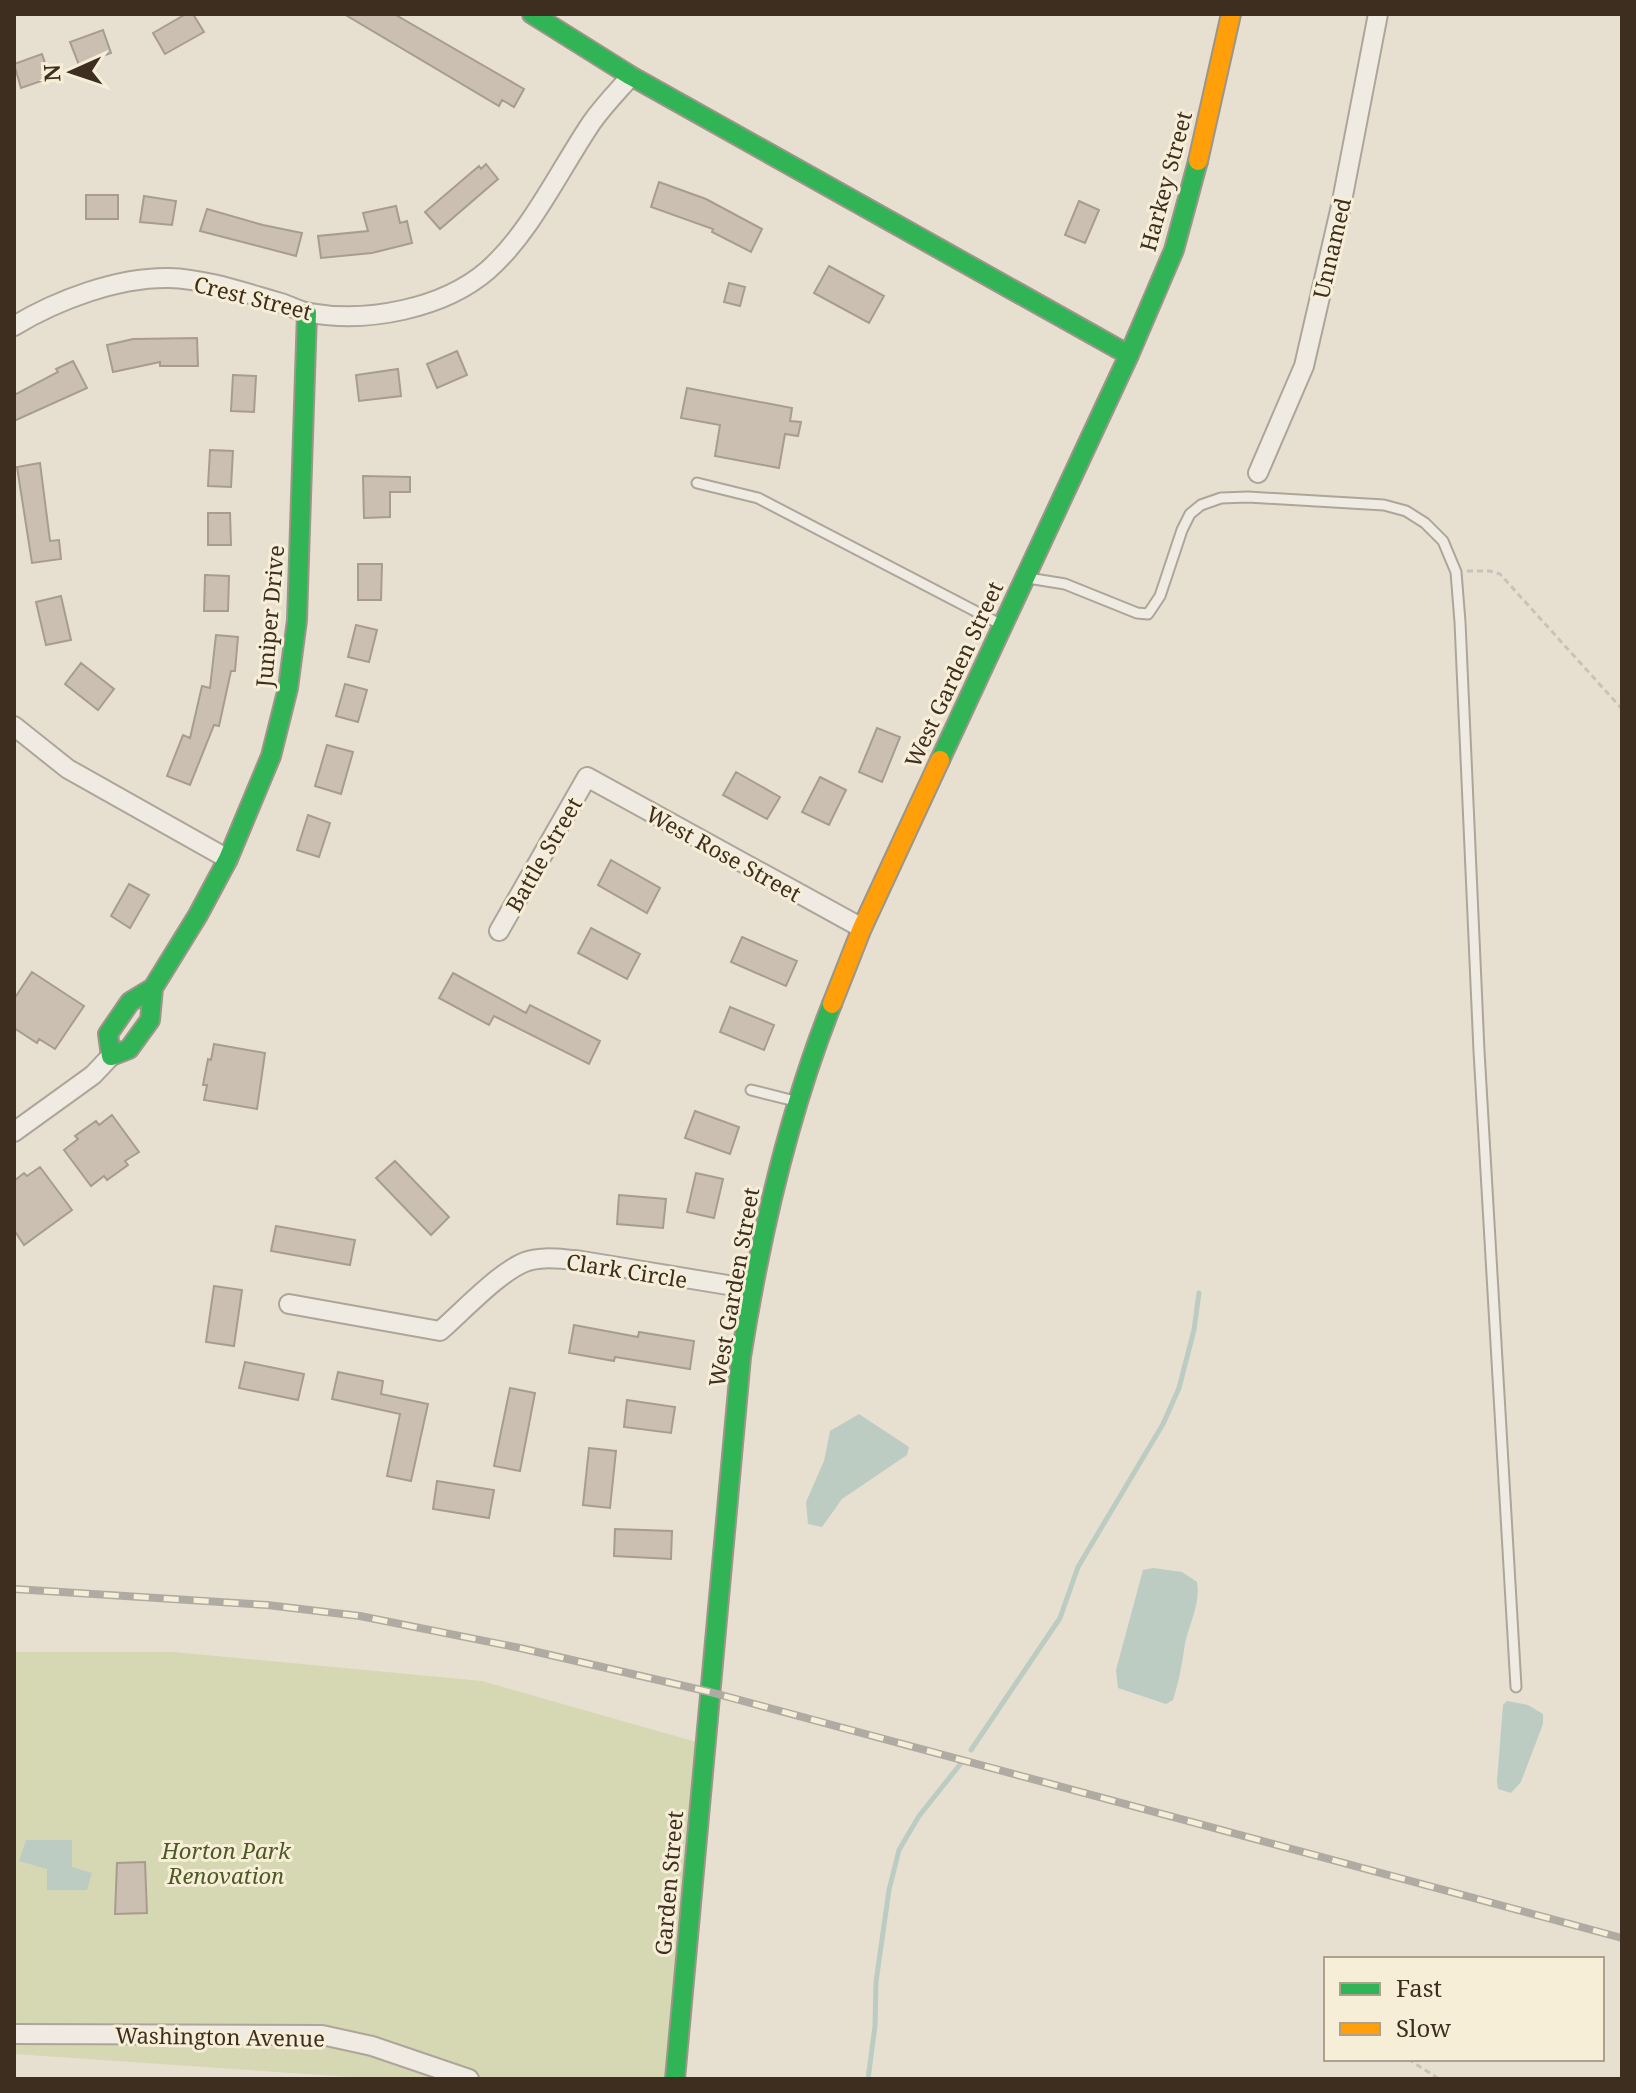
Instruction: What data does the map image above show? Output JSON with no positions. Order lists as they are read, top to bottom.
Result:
{
  "streets": {
    "street": [
      "Harkey Street",
      "Unnamed",
      "Crest Street",
      "Juniper Drive",
      "West Garden Street",
      "West Rose Street",
      "Battle Street",
      "Clark Circle",
      "Garden Street",
      "Washington Avenue"
    ]
  },
  "crossings": [
    ["Harkey Street", "West Garden Street"],
    ["Crest Street", "Juniper Drive"],
    ["West Garden Street", "West Rose Street"],
    ["West Garden Street", "Clark Circle"],
    ["West Garden Street", "Garden Street"],
    ["West Rose Street", "Battle Street"]
  ],
  "parks": ["Horton Park Renovation"],
  "legend": ["Fast", "Slow"],
  "north": "left"
}
